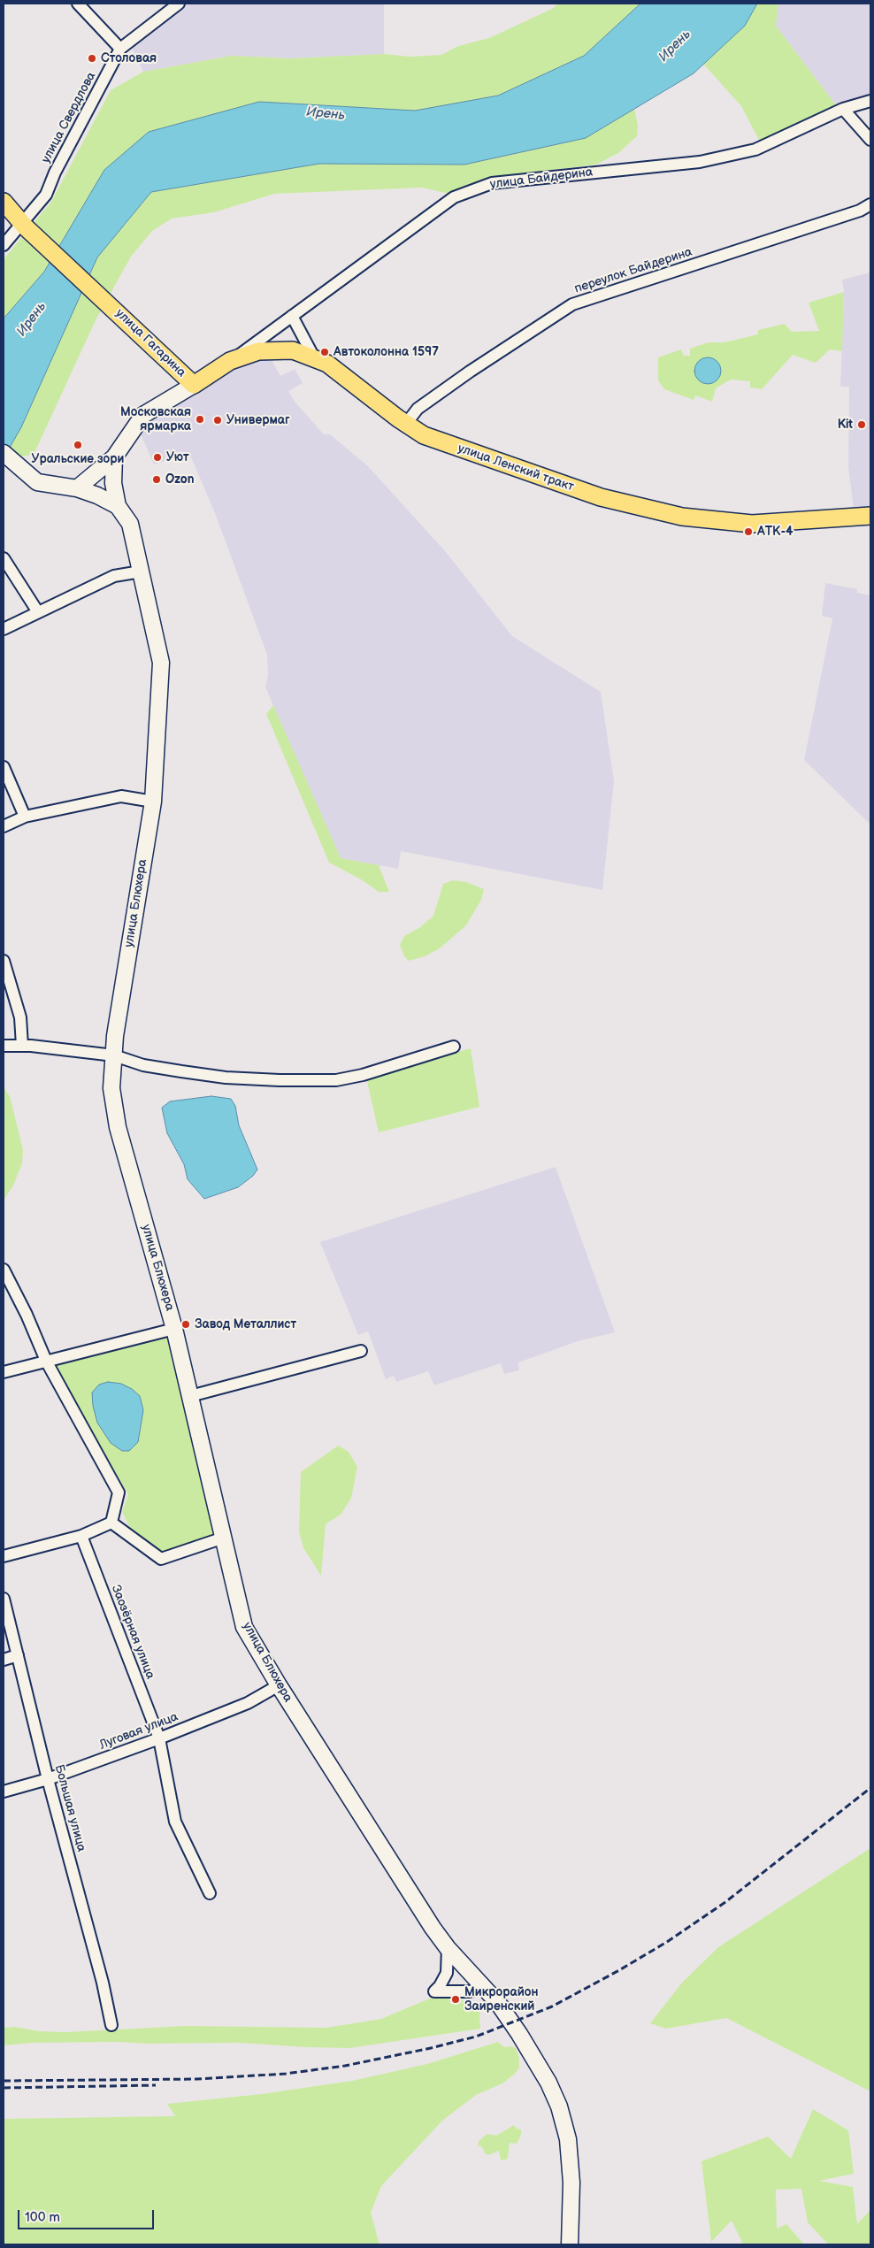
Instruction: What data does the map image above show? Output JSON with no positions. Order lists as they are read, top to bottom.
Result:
{
  "streets": {
    "main road": ["улица Гагарина", "улица Ленский тракт"],
    "street": [
      "улица Свердлова",
      "улица Байдерина",
      "переулок Байдерина",
      "улица Блюхера",
      "Заозёрная улица",
      "Луговая улица",
      "Большая улица"
    ]
  },
  "crossings": [
    ["улица Свердлова", "улица Гагарина"],
    ["улица Байдерина", "улица Ленский тракт"],
    ["переулок Байдерина", "улица Ленский тракт"],
    ["улица Гагарина", "улица Ленский тракт"],
    ["улица Блюхера", "Луговая улица"],
    ["Заозёрная улица", "Луговая улица"],
    ["Луговая улица", "Большая улица"]
  ],
  "water": ["Ирень"],
  "places": [
    "Столовая",
    "Автоколонна 1597",
    "Московская ярмарка",
    "Универмаг",
    "Kit",
    "Уральские зори",
    "Уют",
    "Ozon",
    "АТК-4",
    "Завод Металлист",
    "Микрорайон Заиренский"
  ],
  "scale_bar": "100 m"
}
